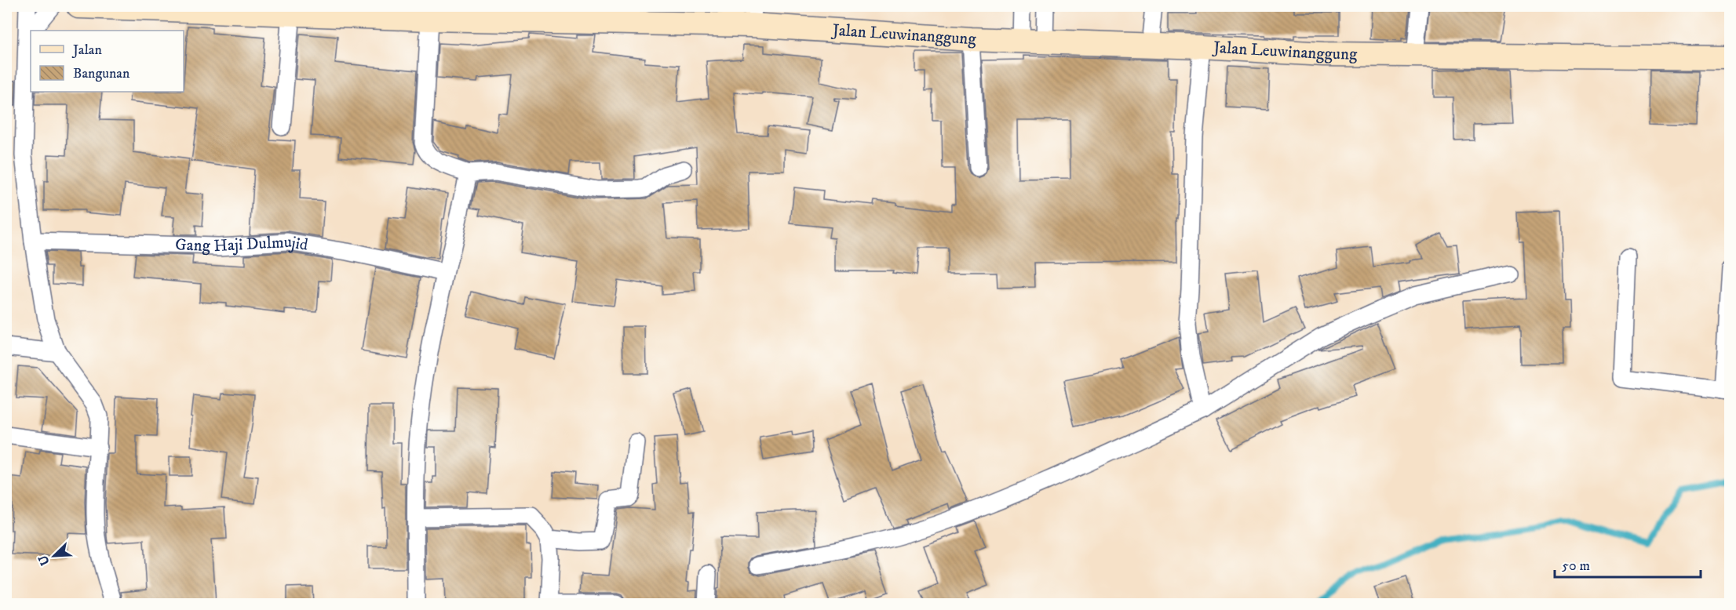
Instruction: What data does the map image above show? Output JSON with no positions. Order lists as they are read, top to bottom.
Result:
{
  "streets": {
    "main road": ["Jalan Leuwinanggung"],
    "street": ["Gang Haji Dulmujid"]
  },
  "legend": ["Jalan", "Bangunan"],
  "scale_bar": "50 m",
  "north": "bottom left"
}
